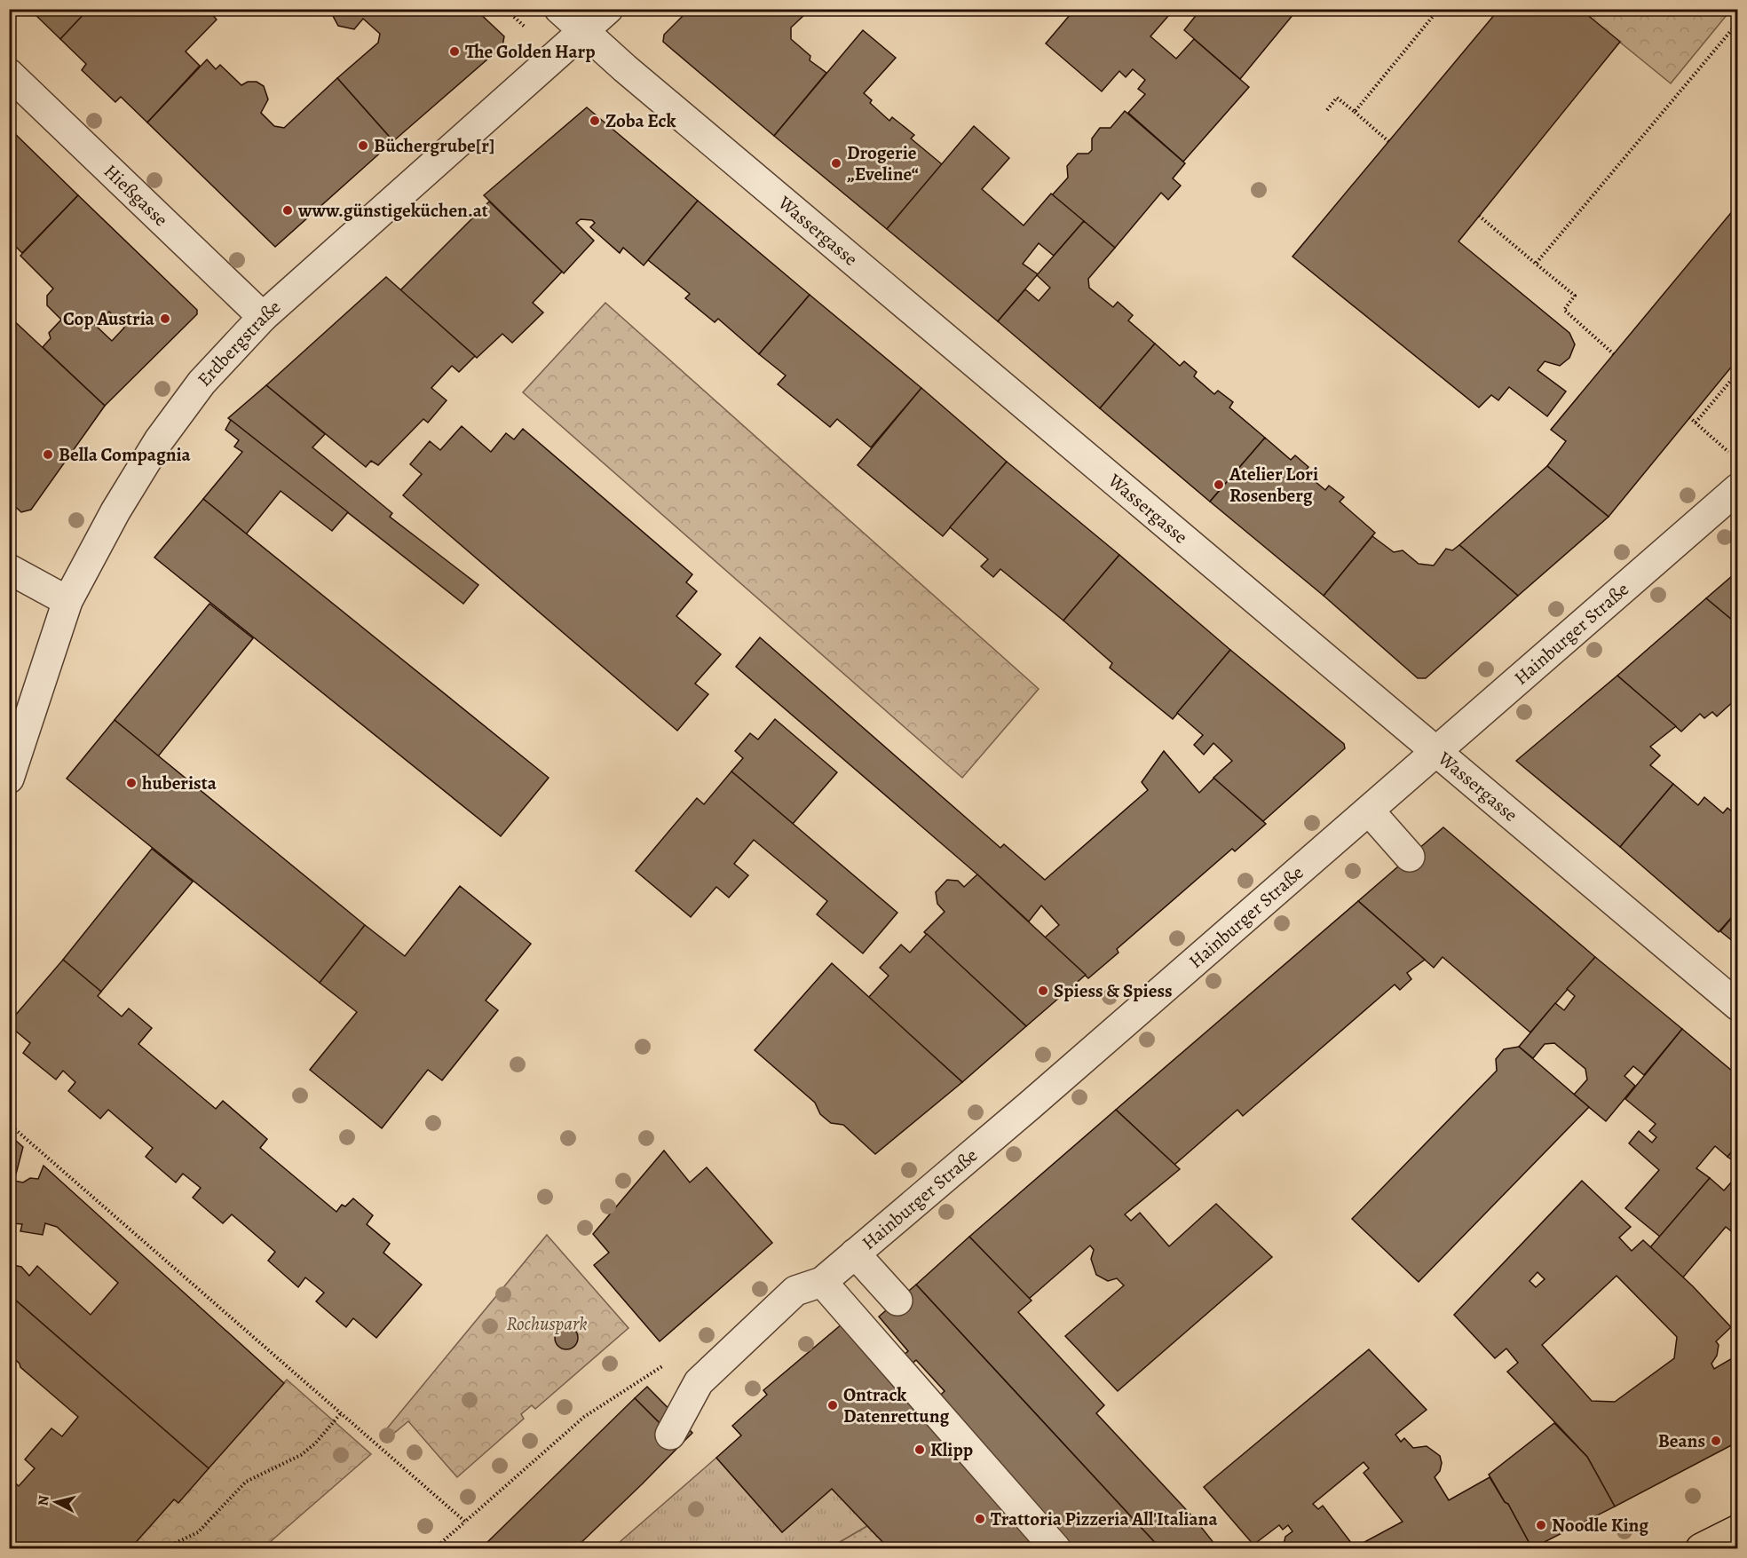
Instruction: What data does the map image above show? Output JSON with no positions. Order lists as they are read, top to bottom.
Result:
{
  "streets": {
    "street": [
      "Hießgasse",
      "Wassergasse",
      "Erdbergstraße",
      "Hainburger Straße"
    ]
  },
  "crossings": [
    ["Hießgasse", "Erdbergstraße"],
    ["Wassergasse", "Erdbergstraße"],
    ["Wassergasse", "Hainburger Straße"]
  ],
  "parks": ["Rochuspark"],
  "places": [
    "The Golden Harp",
    "Zoba Eck",
    "Büchergrube[r]",
    "Drogerie „Eveline“",
    "www.günstigeküchen.at",
    "Cop Austria",
    "Bella Compagnia",
    "Atelier Lori Rosenberg",
    "huberista",
    "Spiess & Spiess",
    "Ontrack Datenrettung",
    "Beans",
    "Klipp",
    "Trattoria Pizzeria All'Italiana",
    "Noodle King"
  ],
  "north": "left"
}
